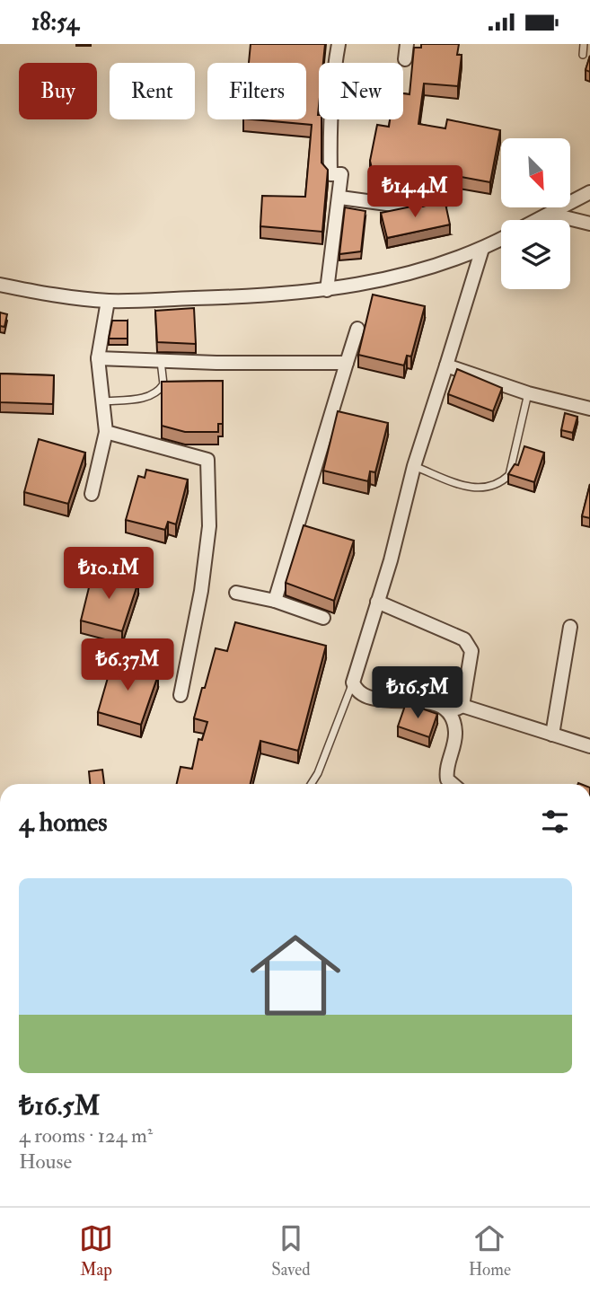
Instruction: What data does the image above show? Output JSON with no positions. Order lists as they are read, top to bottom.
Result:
{
  "north": "bottom right",
  "page": {
    "status": "18:54",
    "chip": [
      "Buy",
      "Rent",
      "Filters",
      "New"
    ],
    "price": [
      "₺14.4M",
      "₺10.1M",
      "₺6.37M",
      "₺16.5M"
    ],
    "heading": "4 homes",
    "list": [
      {
        "name": "₺16.5M",
        "note": "4 rooms · 124 m² · House"
      }
    ],
    "tabs": ["Map", "Saved", "Home"]
  }
}
